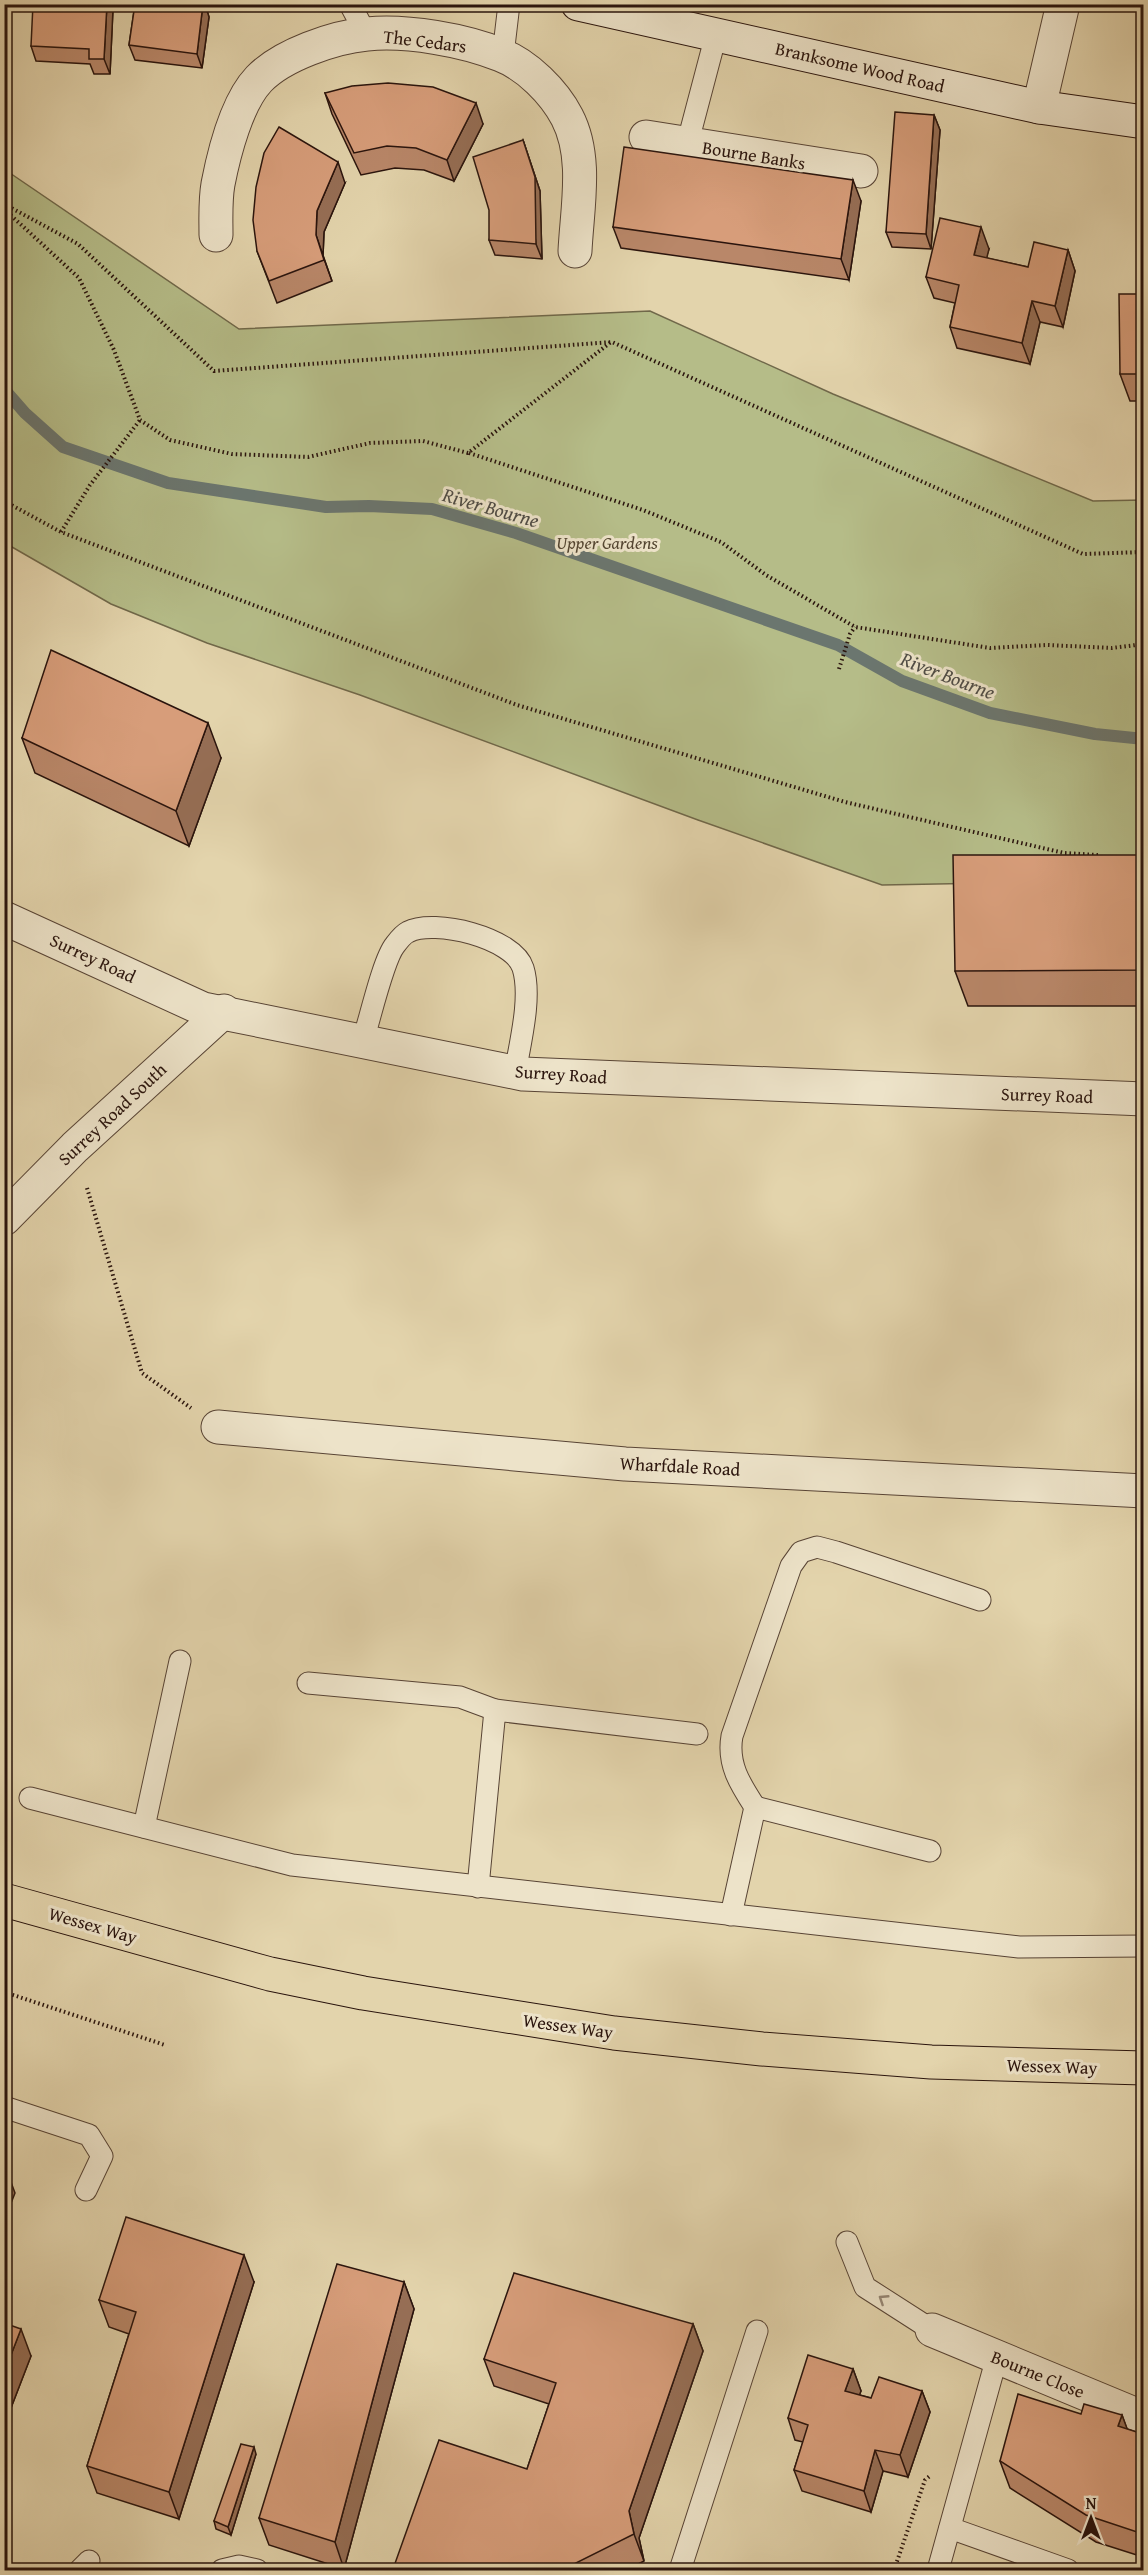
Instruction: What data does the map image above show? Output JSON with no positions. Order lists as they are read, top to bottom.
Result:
{
  "streets": {
    "highway": ["Wessex Way"],
    "street": [
      "The Cedars",
      "Branksome Wood Road",
      "Bourne Banks",
      "Surrey Road",
      "Surrey Road South",
      "Wharfdale Road",
      "Bourne Close"
    ]
  },
  "crossings": [
    ["Surrey Road", "Surrey Road South"]
  ],
  "water": ["River Bourne"],
  "parks": ["Upper Gardens"],
  "north": "top"
}
